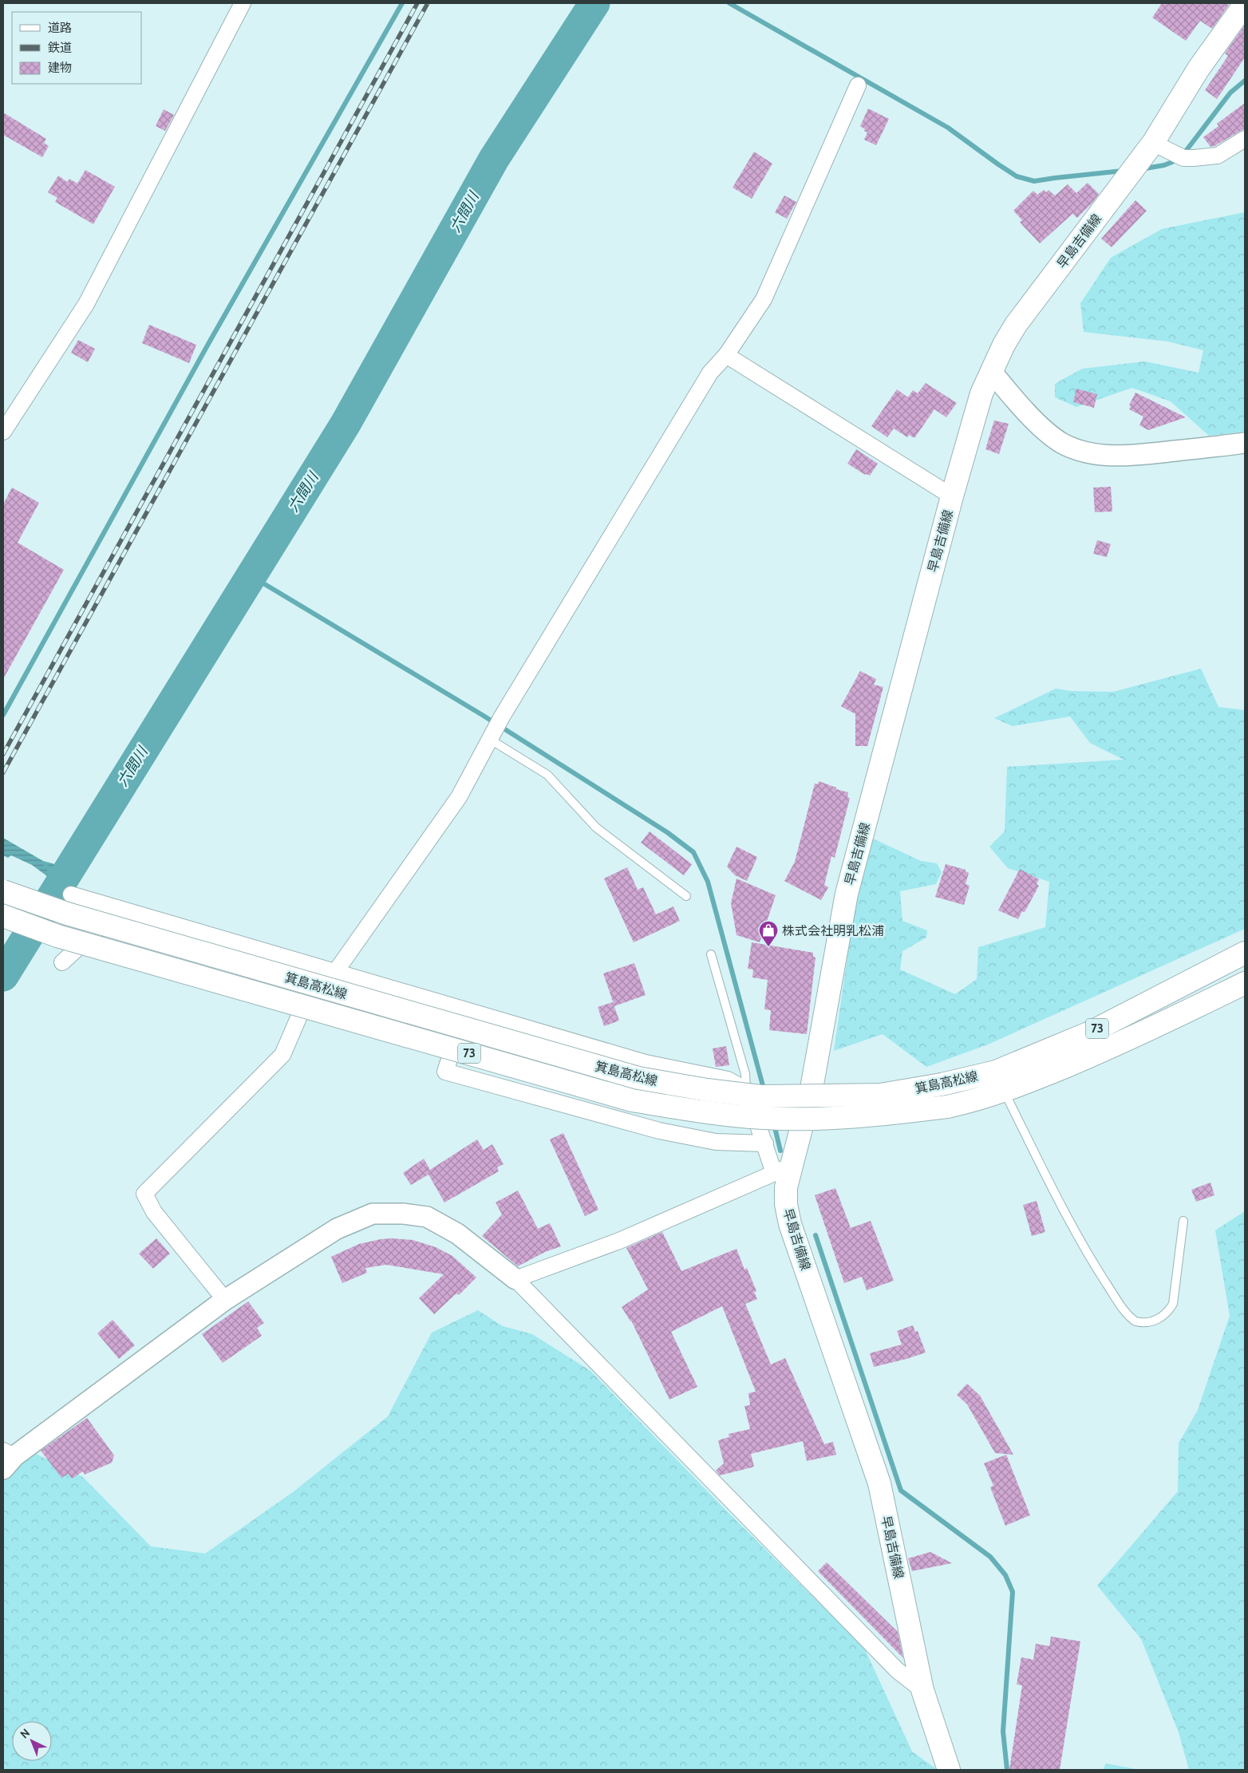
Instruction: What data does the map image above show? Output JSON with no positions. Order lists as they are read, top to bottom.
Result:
{
  "streets": {
    "main road": ["早島吉備線", "箕島高松線", "73"]
  },
  "water": ["六間川"],
  "places": {
    "shop": ["株式会社明乳松浦"]
  },
  "legend": ["道路", "鉄道", "建物"],
  "north": "top left"
}
